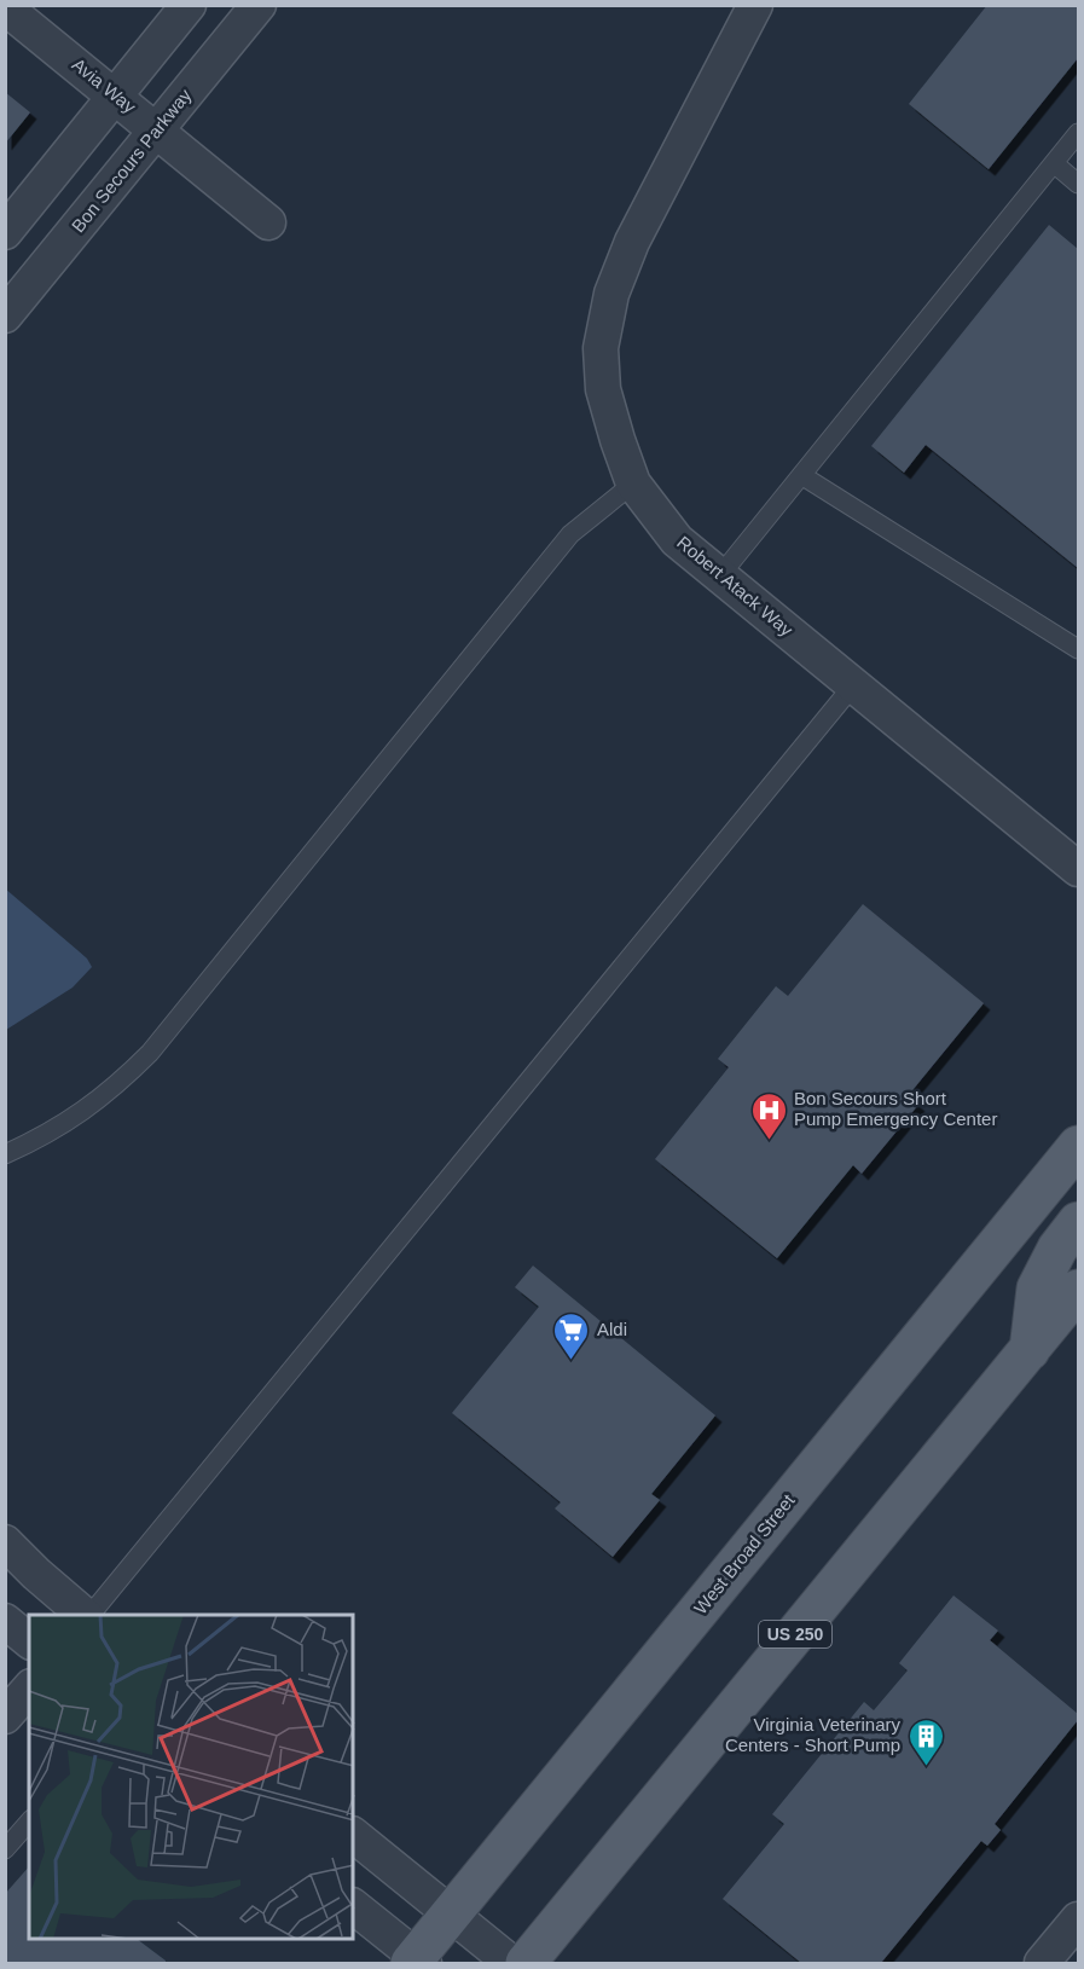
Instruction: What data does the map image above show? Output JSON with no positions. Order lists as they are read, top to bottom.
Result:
{
  "streets": {
    "main road": ["West Broad Street", "US 250"],
    "street": ["Avia Way", "Bon Secours Parkway", "Robert Atack Way"]
  },
  "crossings": [
    ["Avia Way", "Bon Secours Parkway"]
  ],
  "places": {
    "hospital": ["Bon Secours Short Pump Emergency Center"],
    "supermarket": ["Aldi"],
    "building": ["Virginia Veterinary Centers - Short Pump"]
  }
}
